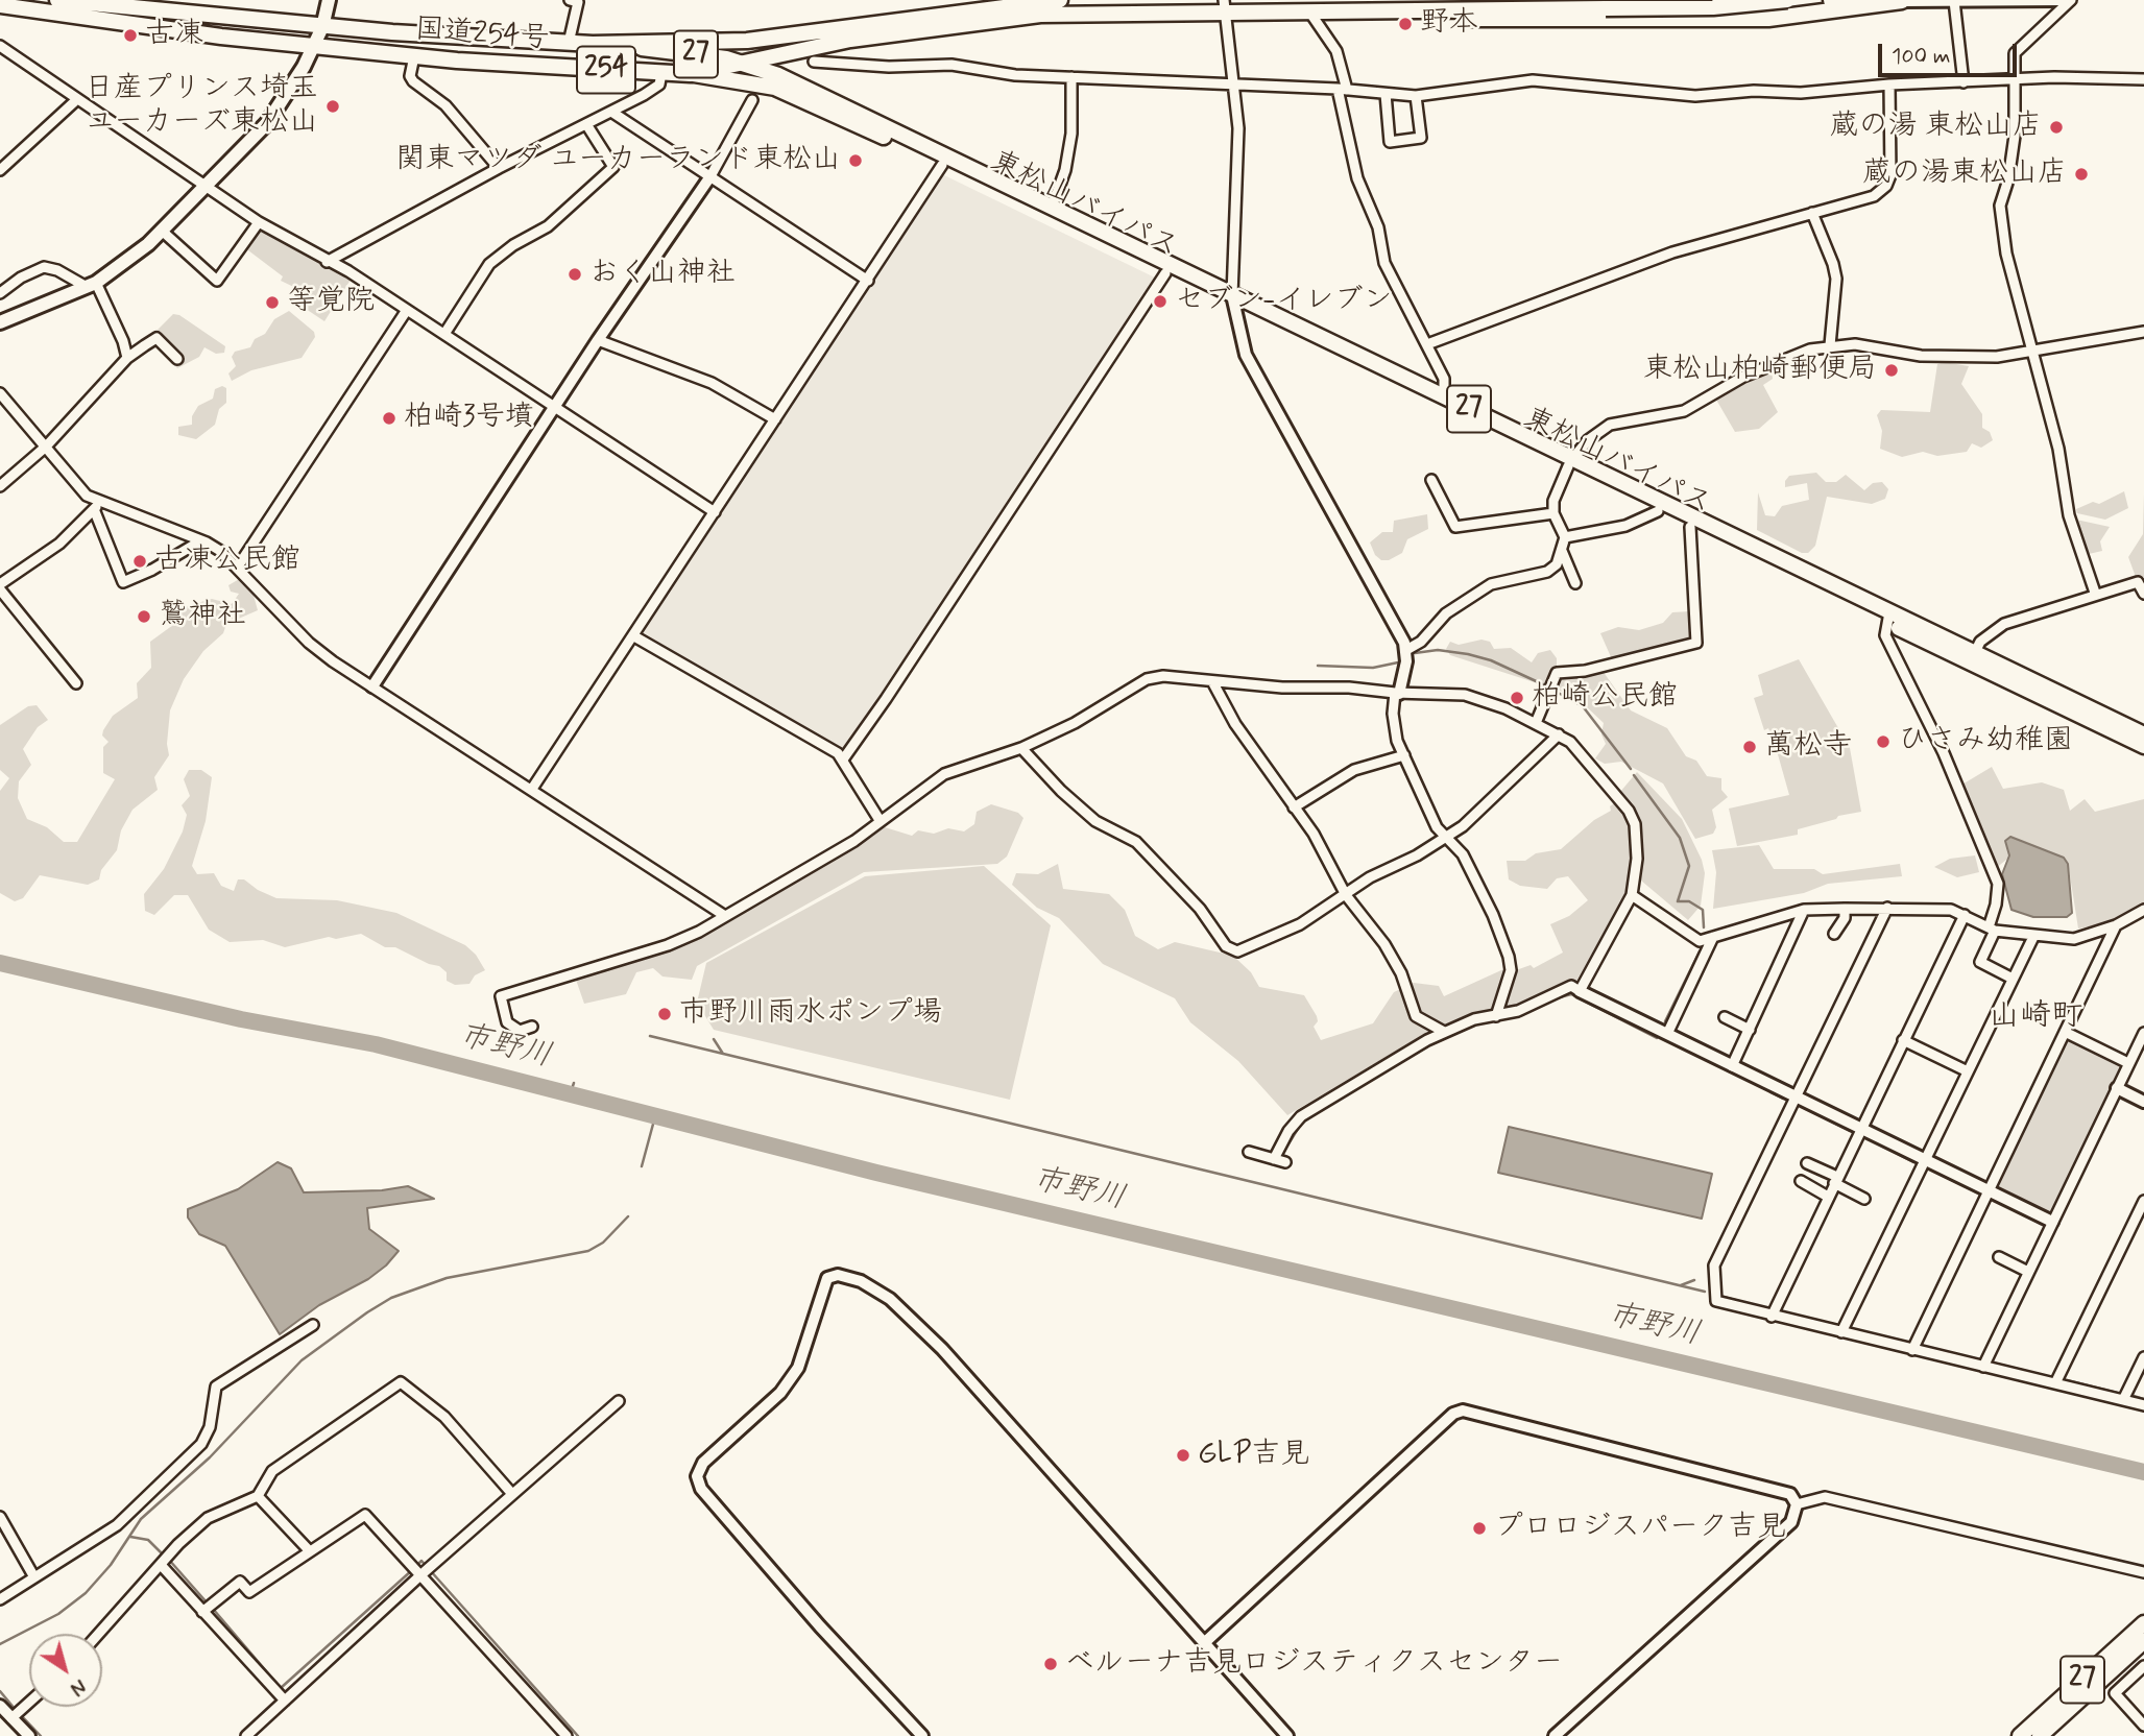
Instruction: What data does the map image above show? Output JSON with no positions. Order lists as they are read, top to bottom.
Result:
{
  "streets": {
    "main road": [
      "国道254号",
      "27",
      "254",
      "東松山バイパス"
    ]
  },
  "crossings": [
    ["国道254号", "27"],
    ["国道254号", "254"],
    ["27", "東松山バイパス"]
  ],
  "districts": ["山崎町"],
  "water": ["市野川"],
  "places": [
    "野本",
    "古凍",
    "日産プリンス埼玉 ユーカーズ東松山",
    "蔵の湯 東松山店",
    "関東マツダ ユーカーランド東松山",
    "蔵の湯東松山店",
    "おく山神社",
    "セブン-イレブン",
    "等覚院",
    "東松山柏崎郵便局",
    "柏崎3号墳",
    "古凍公民館",
    "鷲神社",
    "柏崎公民館",
    "ひさみ幼稚園",
    "萬松寺",
    "市野川雨水ポンプ場",
    "GLP吉見",
    "プロロジスパーク吉見",
    "ベルーナ吉見ロジスティクスセンター"
  ],
  "scale_bar": "100 m",
  "north": "bottom right"
}
